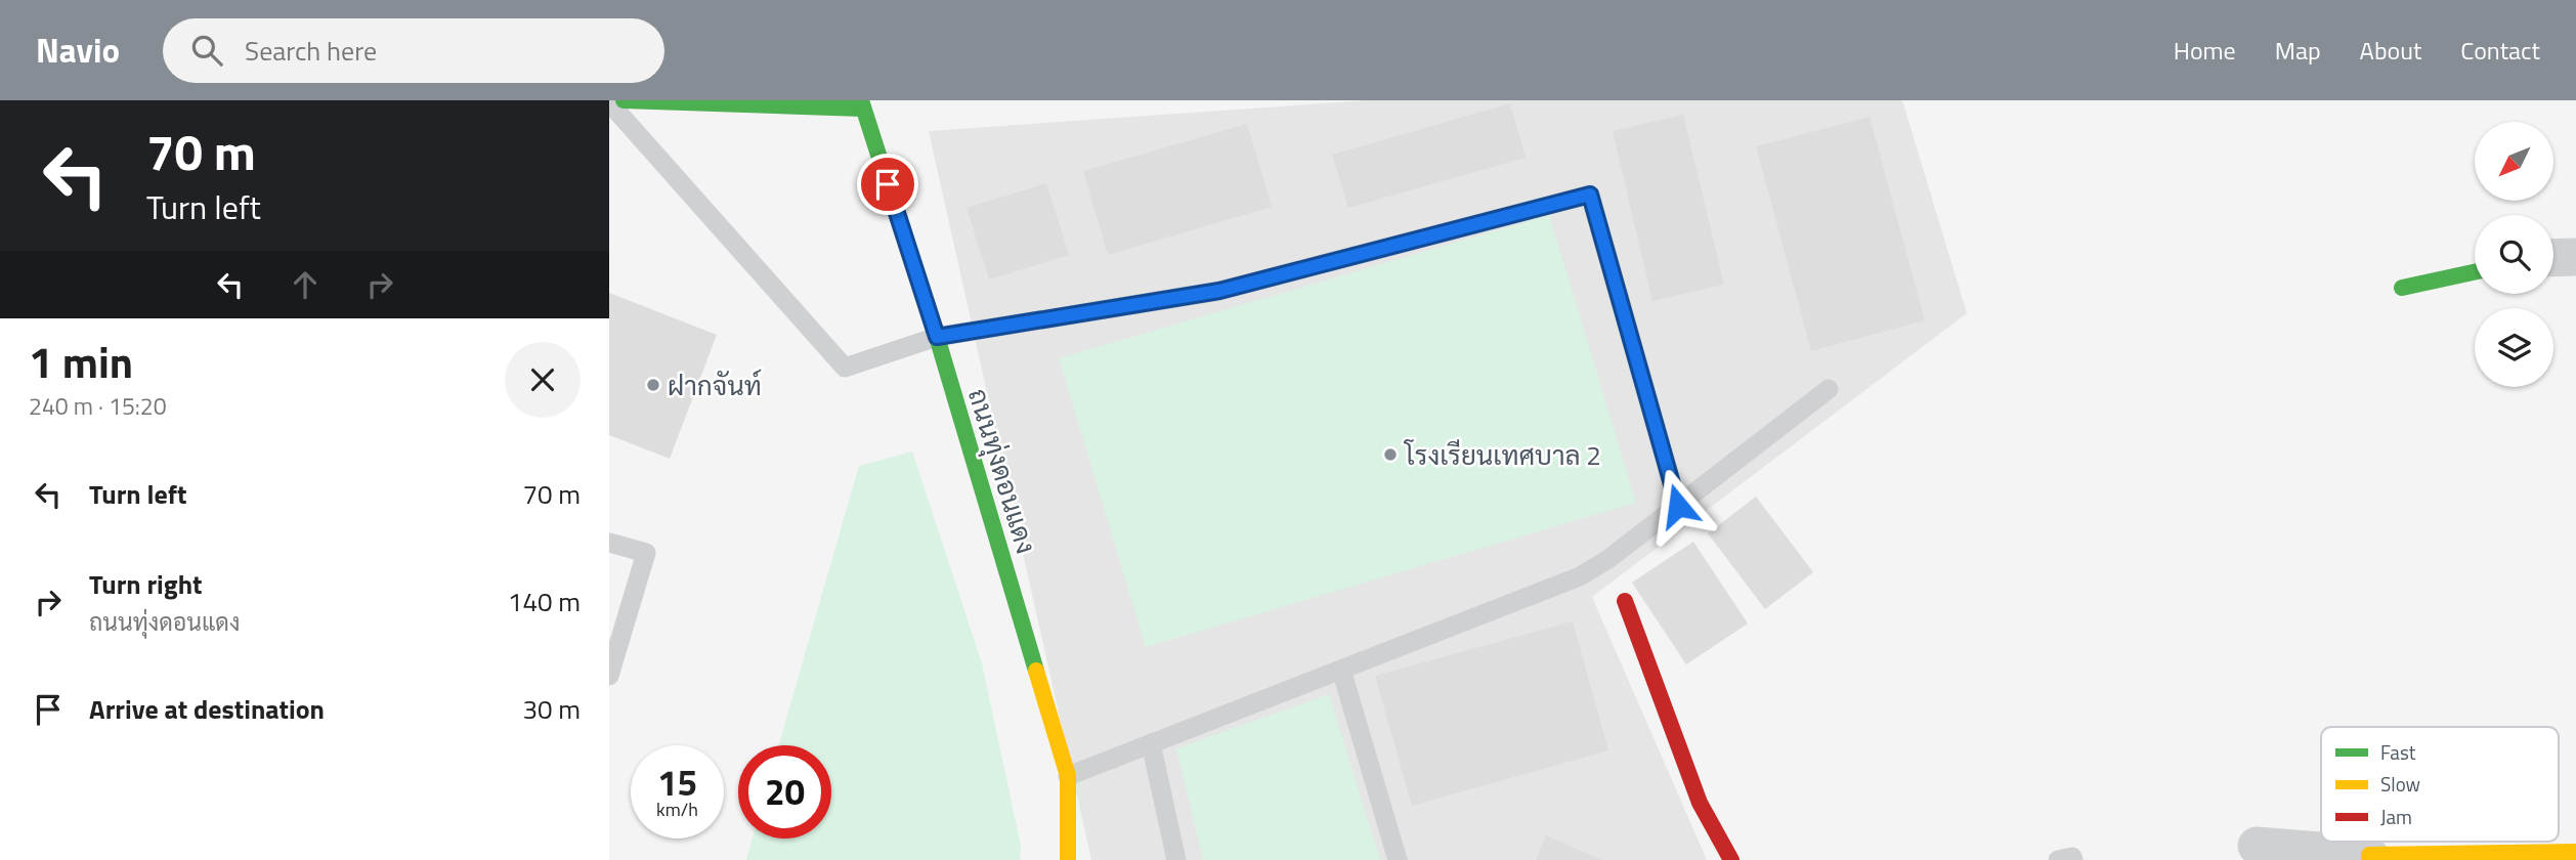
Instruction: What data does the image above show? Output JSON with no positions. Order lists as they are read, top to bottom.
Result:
{
  "streets": {
    "street": ["ถนนทุ่งดอนแดง"]
  },
  "places": ["ฝากจันท์", "โรงเรียนเทศบาล 2"],
  "legend": ["Fast", "Slow", "Jam"],
  "north": "bottom left",
  "page": {
    "header": "Navio",
    "search": "Search here",
    "nav": [
      "Home",
      "Map",
      "About",
      "Contact"
    ],
    "turn": ["70 m", "Turn left"],
    "heading": ["1 min", "240 m · 15:20"],
    "list": [
      {
        "name": "Turn left",
        "value": "70 m"
      },
      {
        "name": "Turn right",
        "note": "ถนนทุ่งดอนแดง",
        "value": "140 m"
      },
      {
        "name": "Arrive at destination",
        "value": "30 m"
      }
    ],
    "speed": "15 km/h",
    "limit": "20"
  }
}
